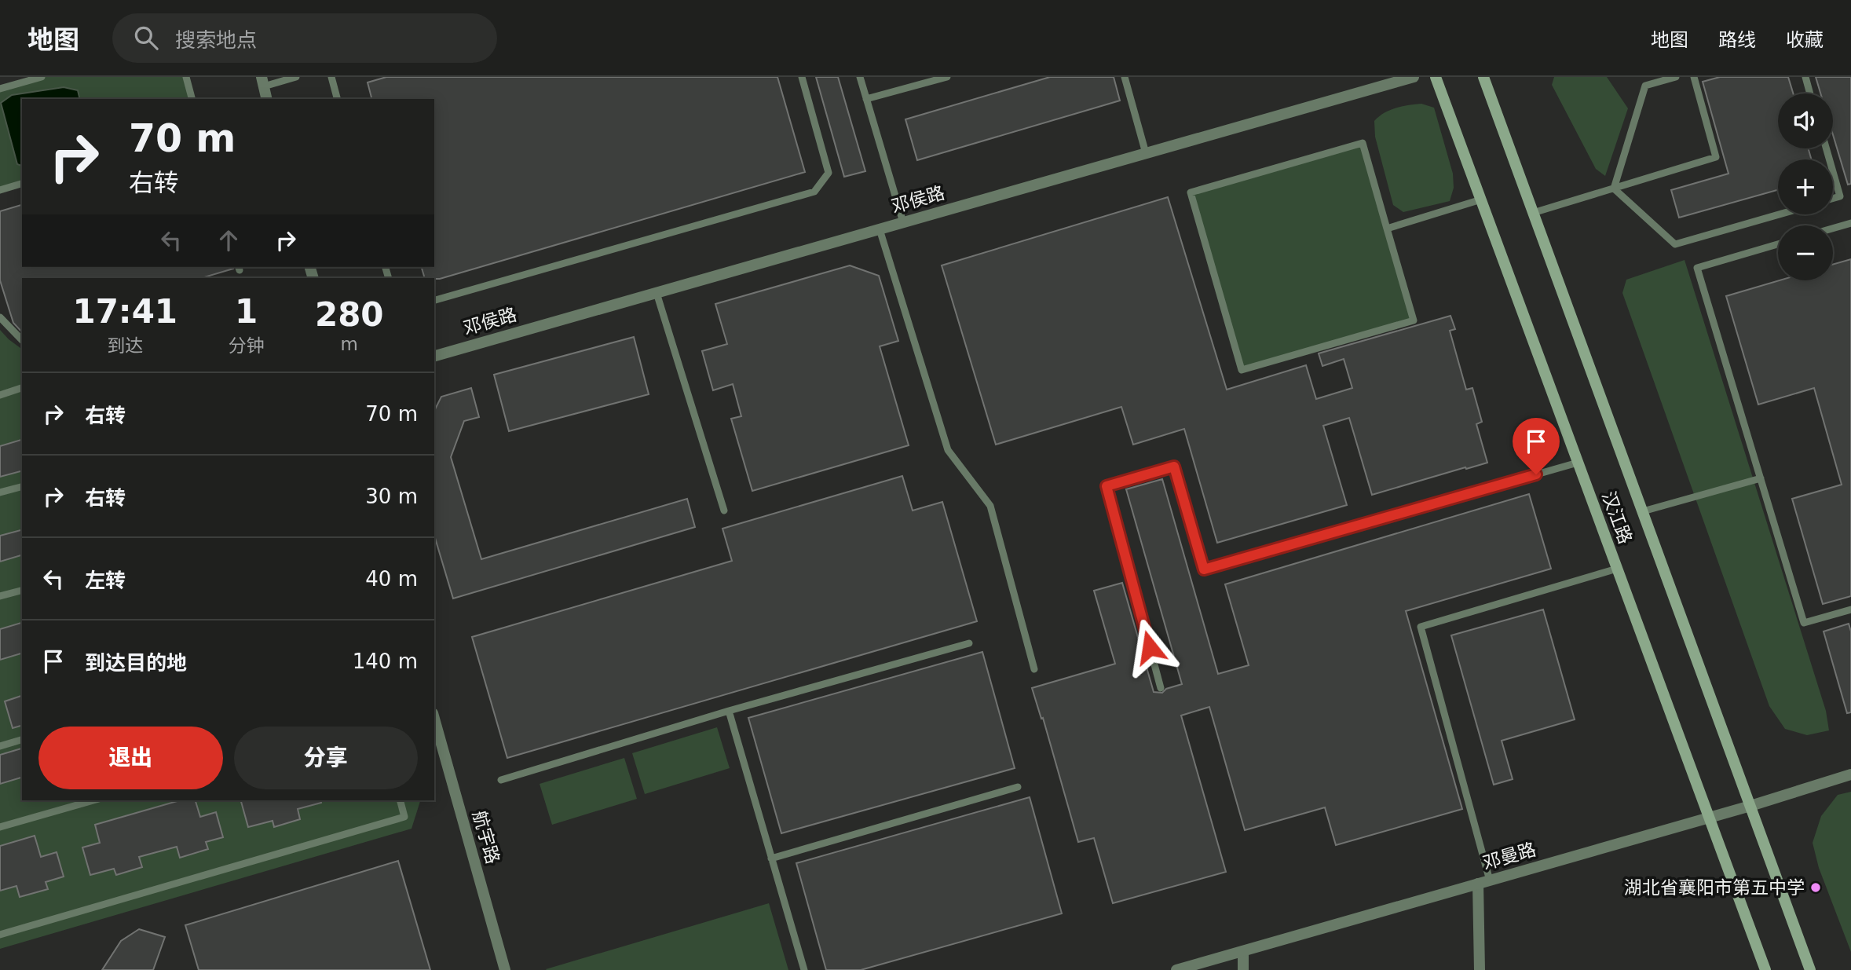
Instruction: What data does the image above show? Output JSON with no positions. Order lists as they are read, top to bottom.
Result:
{
  "streets": {
    "main road": ["汉江路"],
    "street": ["邓侯路", "航宇路", "邓曼路"]
  },
  "crossings": [
    ["汉江路", "邓曼路"]
  ],
  "places": ["湖北省襄阳市第五中学"],
  "page": {
    "header": "地图",
    "search": "搜索地点",
    "nav": ["地图", "路线", "收藏"],
    "map_buttons": ["+", "−"],
    "turn": ["70 m", "右转"],
    "eta": [
      "17:41",
      "到达",
      "1",
      "分钟",
      "280",
      "m"
    ],
    "list": [
      {
        "name": "右转",
        "value": "70 m"
      },
      {
        "name": "右转",
        "value": "30 m"
      },
      {
        "name": "左转",
        "value": "40 m"
      },
      {
        "name": "到达目的地",
        "value": "140 m"
      }
    ],
    "buttons": ["退出", "分享"]
  }
}
